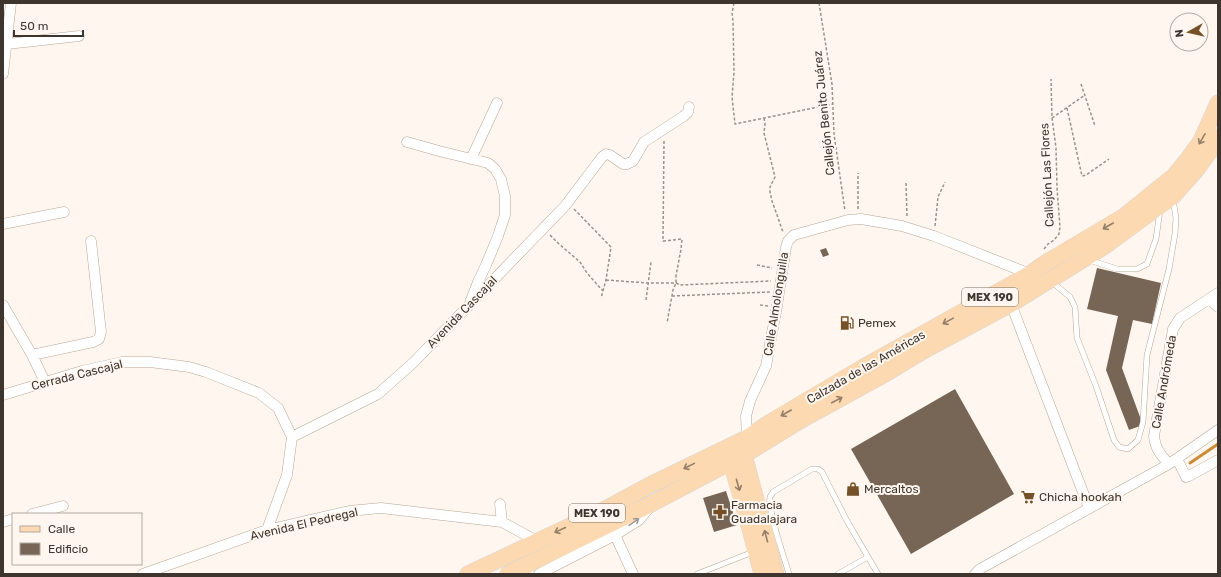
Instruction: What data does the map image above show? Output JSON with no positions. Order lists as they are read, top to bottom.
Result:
{
  "streets": {
    "main road": ["MEX 190", "Calzada de las Américas"],
    "street": [
      "Calle Almolonguilla",
      "Avenida Cascajal",
      "Cerrada Cascajal",
      "Calle Andrómeda",
      "Avenida El Pedregal"
    ],
    "path": ["Callejón Benito Juárez", "Callejón Las Flores"]
  },
  "crossings": [
    ["Callejón Benito Juárez", "Calle Almolonguilla"],
    ["Callejón Las Flores", "Calzada de las Américas"],
    ["Calle Almolonguilla", "Calzada de las Américas"],
    ["Avenida Cascajal", "Cerrada Cascajal"],
    ["Calzada de las Américas", "Avenida El Pedregal"]
  ],
  "places": {
    "fuel station": ["Pemex"],
    "shop": ["Mercaltos"],
    "supermarket": ["Chicha hookah"],
    "pharmacy": ["Farmacia Guadalajara"]
  },
  "legend": ["Calle", "Edificio"],
  "scale_bar": "50 m",
  "north": "left"
}
